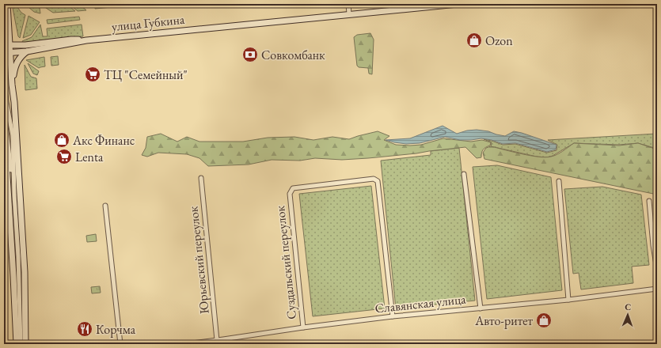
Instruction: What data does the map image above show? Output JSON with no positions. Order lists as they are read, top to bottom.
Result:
{
  "streets": {
    "main road": ["улица Губкина"],
    "street": ["Юрьевский переулок", "Суздальский переулок", "Славянская улица"]
  },
  "crossings": [
    ["Юрьевский переулок", "Славянская улица"],
    ["Суздальский переулок", "Славянская улица"]
  ],
  "places": {
    "shop": ["Ozon", "Акс Финанс", "Авто-ритет"],
    "bank": ["Совкомбанк"],
    "supermarket": ["ТЦ \"Семейный\"", "Lenta"],
    "restaurant": ["Корчма"]
  },
  "north": "top"
}
